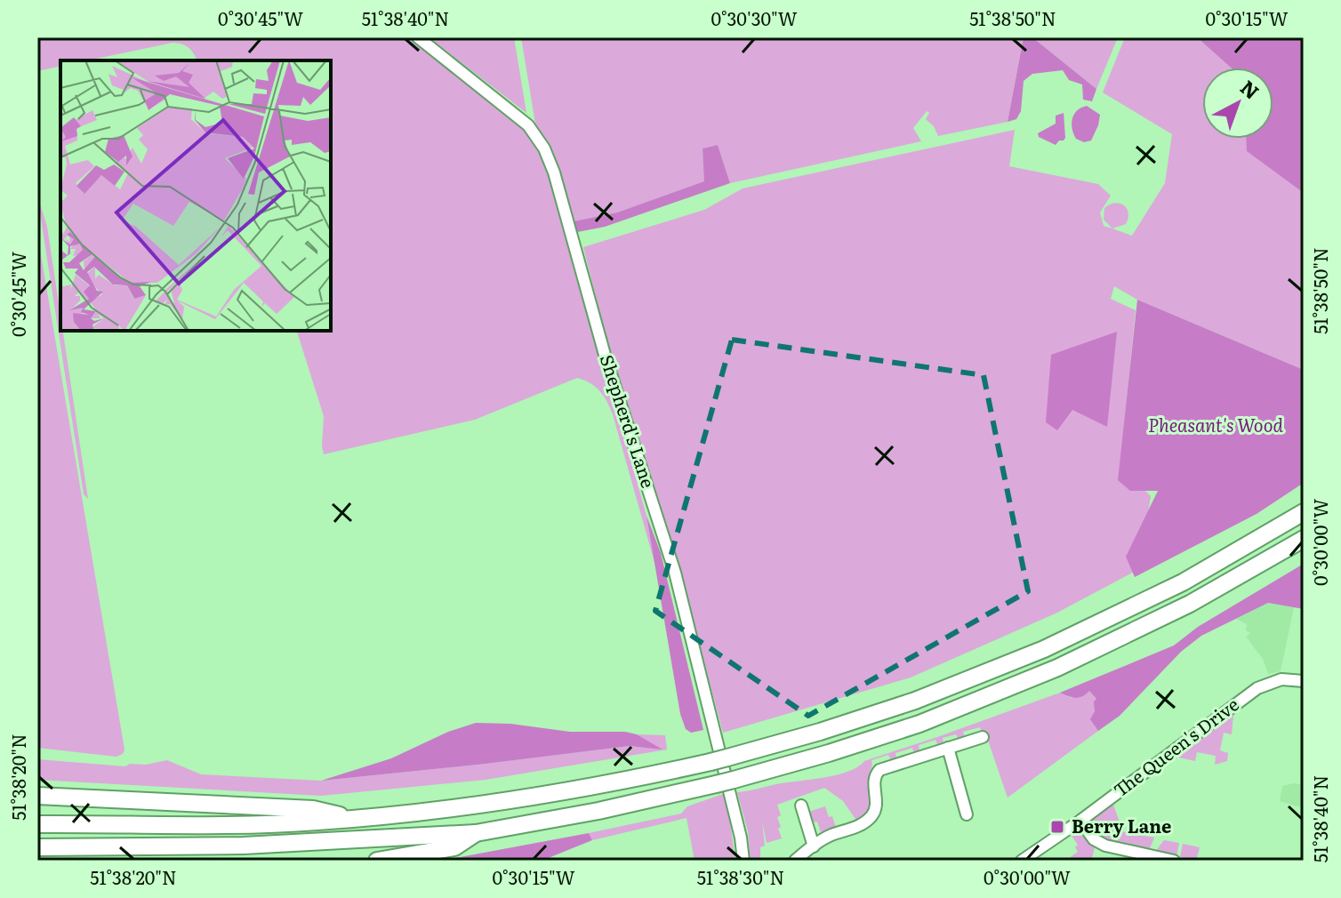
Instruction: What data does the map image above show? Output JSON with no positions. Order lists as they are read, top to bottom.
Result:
{
  "streets": {
    "street": ["Shepherd's Lane", "The Queen's Drive"]
  },
  "parks": ["Pheasant's Wood"],
  "places": {
    "transit": ["Berry Lane"]
  },
  "north": "top right",
  "coordinates": [
    "0°30'45\"W",
    "51°38'40\"N",
    "0°30'30\"W",
    "51°38'50\"N",
    "0°30'15\"W",
    "0°30'00\"W",
    "51°38'20\"N",
    "51°38'30\"N"
  ]
}
